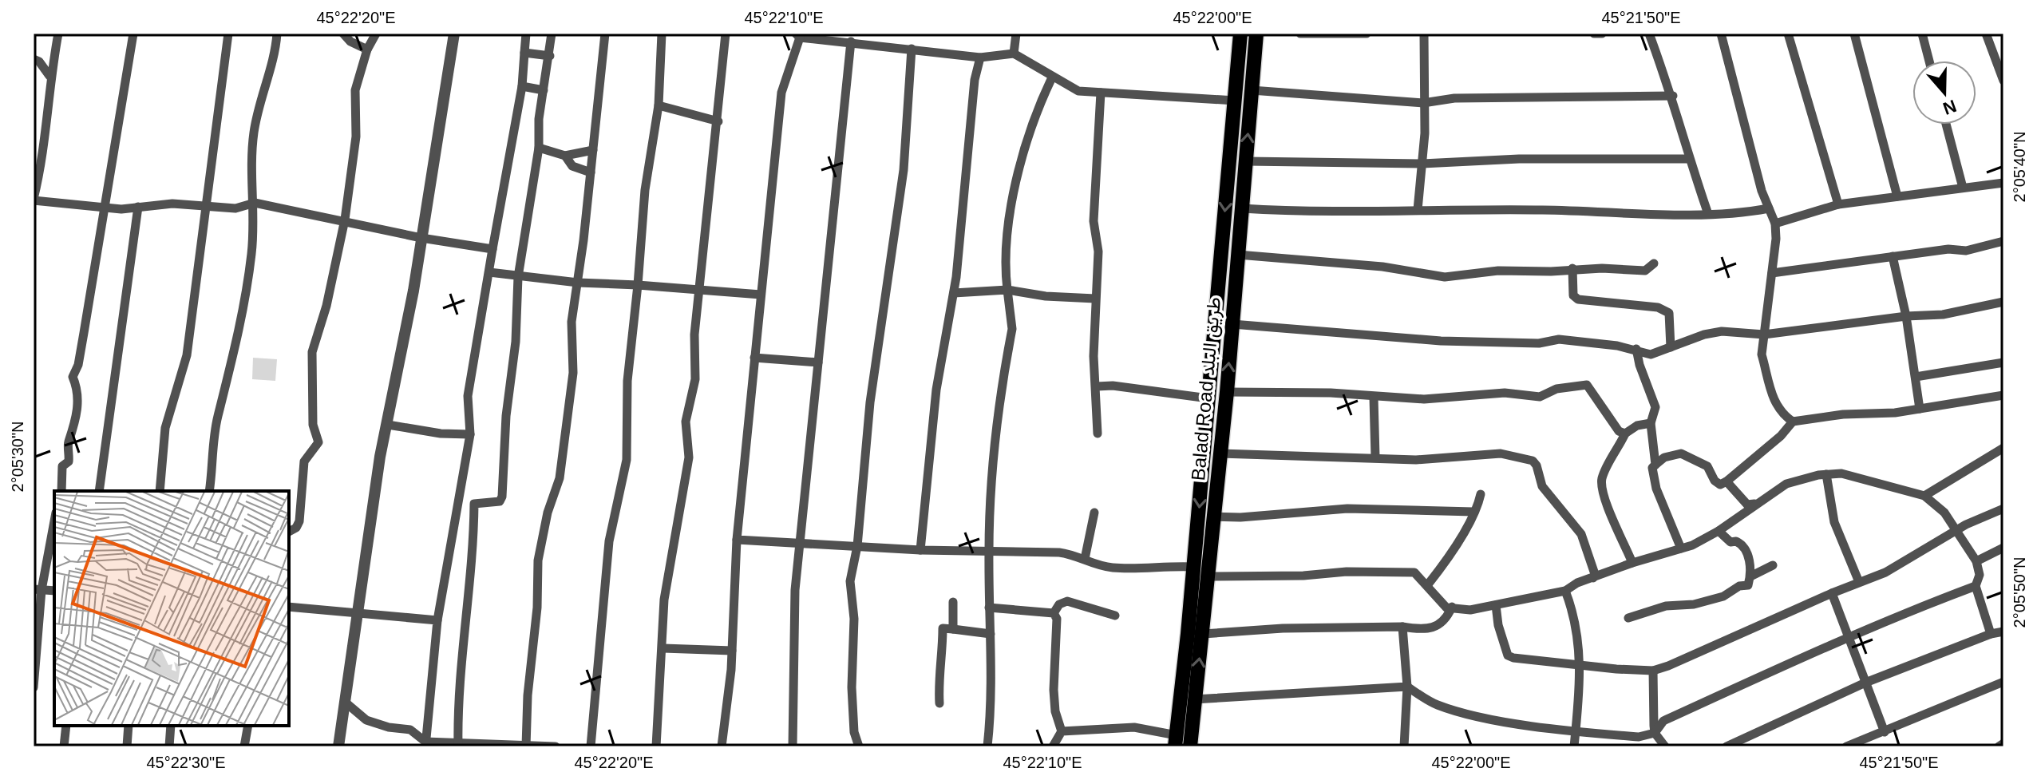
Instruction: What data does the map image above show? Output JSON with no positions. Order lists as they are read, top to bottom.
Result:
{
  "streets": {
    "highway": ["Balad Road طريق البلد"]
  },
  "north": "bottom",
  "coordinates": [
    "45°22'20\"E",
    "45°22'10\"E",
    "45°22'00\"E",
    "45°21'50\"E",
    "2°05'40\"N",
    "2°05'30\"N",
    "2°05'50\"N",
    "45°22'30\"E"
  ]
}
